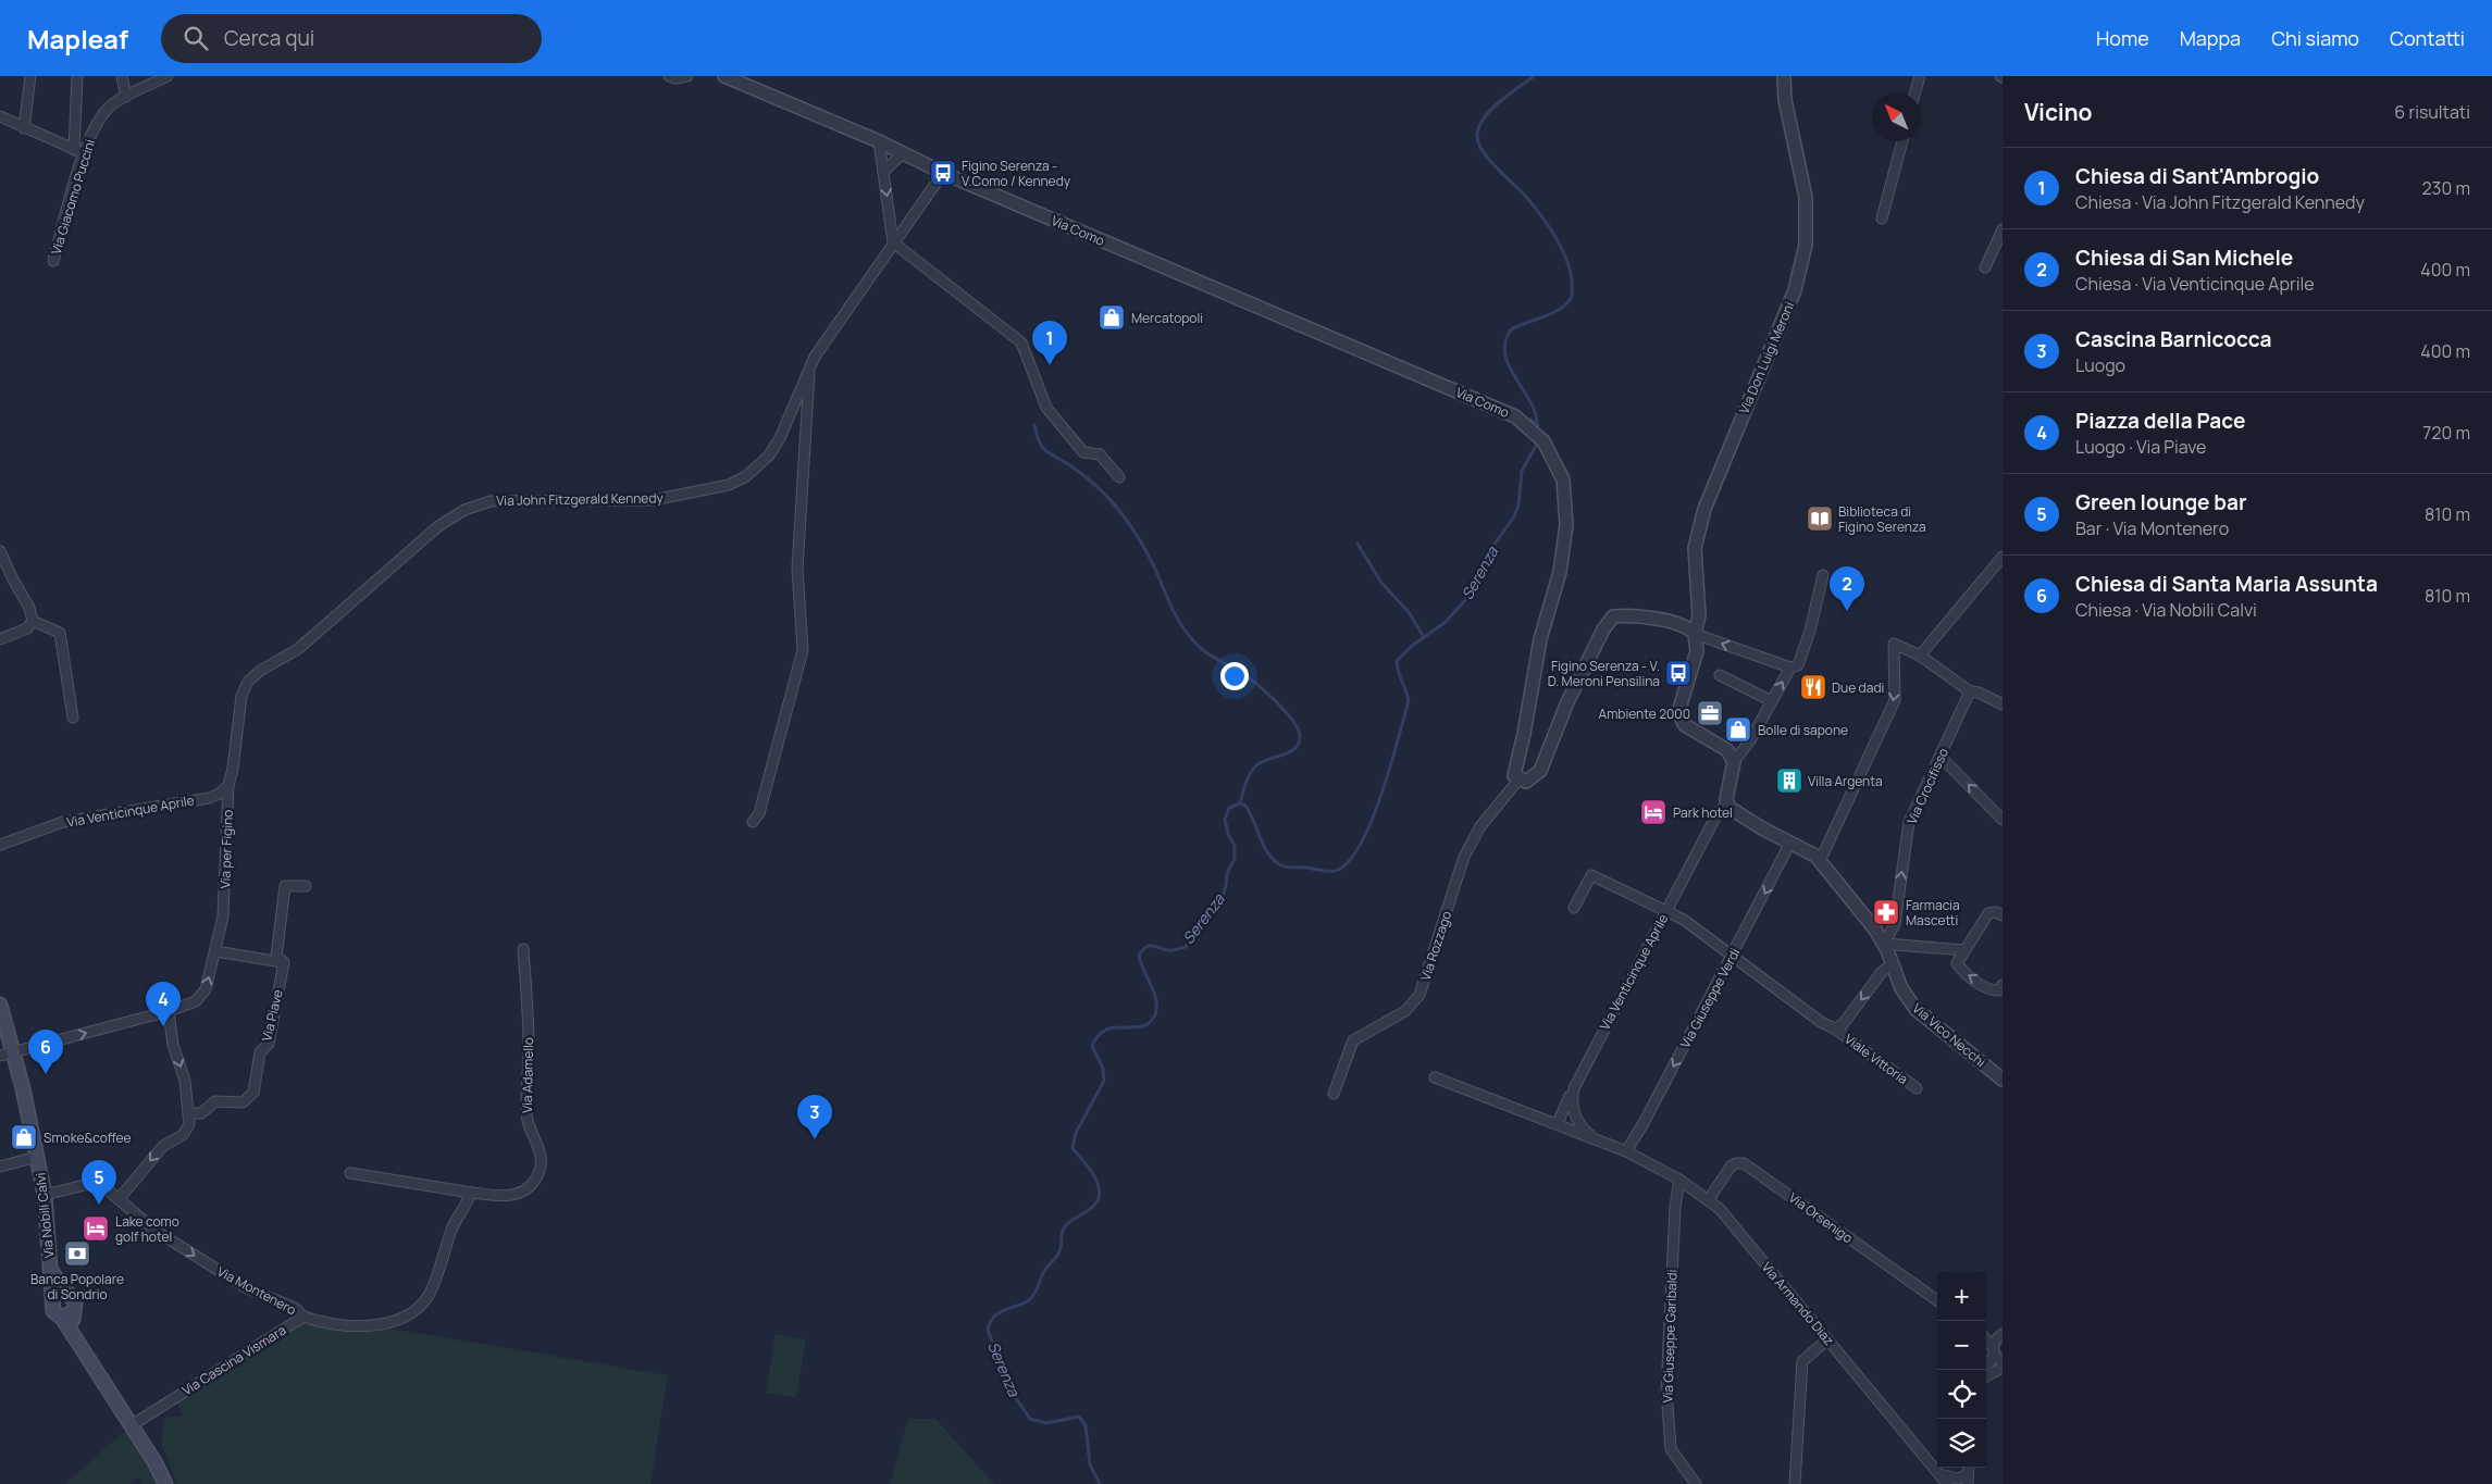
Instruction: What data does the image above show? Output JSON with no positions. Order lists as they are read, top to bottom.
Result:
{
  "streets": {
    "main road": ["Via Nobili Calvi"],
    "street": [
      "Via Giacomo Puccini",
      "Via Como",
      "Via Don Luigi Meroni",
      "Via John Fitzgerald Kennedy",
      "Via Crocifisso",
      "Via Venticinque Aprile",
      "Via per Figino",
      "Via Rozzago",
      "Via Giuseppe Verdi",
      "Via Piave",
      "Via Vico Necchi",
      "Viale Vittoria",
      "Via Adamello",
      "Via Orsenigo",
      "Via Montenero",
      "Via Armando Diaz",
      "Via Giuseppe Garibaldi",
      "Via Cascina Vismara"
    ]
  },
  "crossings": [
    ["Via Como", "Via John Fitzgerald Kennedy"],
    ["Via Como", "Via Rozzago"],
    ["Via John Fitzgerald Kennedy", "Via per Figino"],
    ["Via Crocifisso", "Via Vico Necchi"],
    ["Via Venticinque Aprile", "Via per Figino"],
    ["Via Venticinque Aprile", "Via Vico Necchi"],
    ["Via Venticinque Aprile", "Viale Vittoria"],
    ["Via Venticinque Aprile", "Via Armando Diaz"],
    ["Via per Figino", "Via Nobili Calvi"],
    ["Via Giuseppe Verdi", "Via Vico Necchi"],
    ["Via Giuseppe Verdi", "Viale Vittoria"],
    ["Via Giuseppe Verdi", "Via Armando Diaz"],
    ["Via Nobili Calvi", "Via Montenero"],
    ["Via Orsenigo", "Via Armando Diaz"],
    ["Via Montenero", "Via Cascina Vismara"],
    ["Via Armando Diaz", "Via Giuseppe Garibaldi"]
  ],
  "one_way": [
    "Via Crocifisso",
    "Via per Figino",
    "Via Giuseppe Verdi",
    "Via Montenero"
  ],
  "water": ["Serenza"],
  "places": {
    "bus stop": ["Figino Serenza - V.Como / Kennedy", "Figino Serenza - V. D. Meroni Pensilina"],
    "shop": ["Mercatopoli", "Bolle di sapone", "Smoke&coffee"],
    "library": ["Biblioteca di Figino Serenza"],
    "restaurant": ["Due dadi"],
    "office": ["Ambiente 2000"],
    "building": ["Villa Argenta"],
    "hotel": ["Park hotel", "Lake como golf hotel"],
    "pharmacy": ["Farmacia Mascetti"],
    "bank": ["Banca Popolare di Sondrio"]
  },
  "north": "top left",
  "page": {
    "header": "Mapleaf",
    "search": "Cerca qui",
    "nav": [
      "Home",
      "Mappa",
      "Chi siamo",
      "Contatti"
    ],
    "heading": ["Vicino", "6 risultati"],
    "list": [
      {
        "mark": "1",
        "name": "Chiesa di Sant'Ambrogio",
        "note": "Chiesa · Via John Fitzgerald Kennedy",
        "value": "230 m"
      },
      {
        "mark": "2",
        "name": "Chiesa di San Michele",
        "note": "Chiesa · Via Venticinque Aprile",
        "value": "400 m"
      },
      {
        "mark": "3",
        "name": "Cascina Barnicocca",
        "note": "Luogo",
        "value": "400 m"
      },
      {
        "mark": "4",
        "name": "Piazza della Pace",
        "note": "Luogo · Via Piave",
        "value": "720 m"
      },
      {
        "mark": "5",
        "name": "Green lounge bar",
        "note": "Bar · Via Montenero",
        "value": "810 m"
      },
      {
        "mark": "6",
        "name": "Chiesa di Santa Maria Assunta",
        "note": "Chiesa · Via Nobili Calvi",
        "value": "810 m"
      }
    ],
    "pins": [
      "1",
      "2",
      "4",
      "6",
      "3",
      "5"
    ],
    "map_buttons": ["+", "−"]
  }
}
